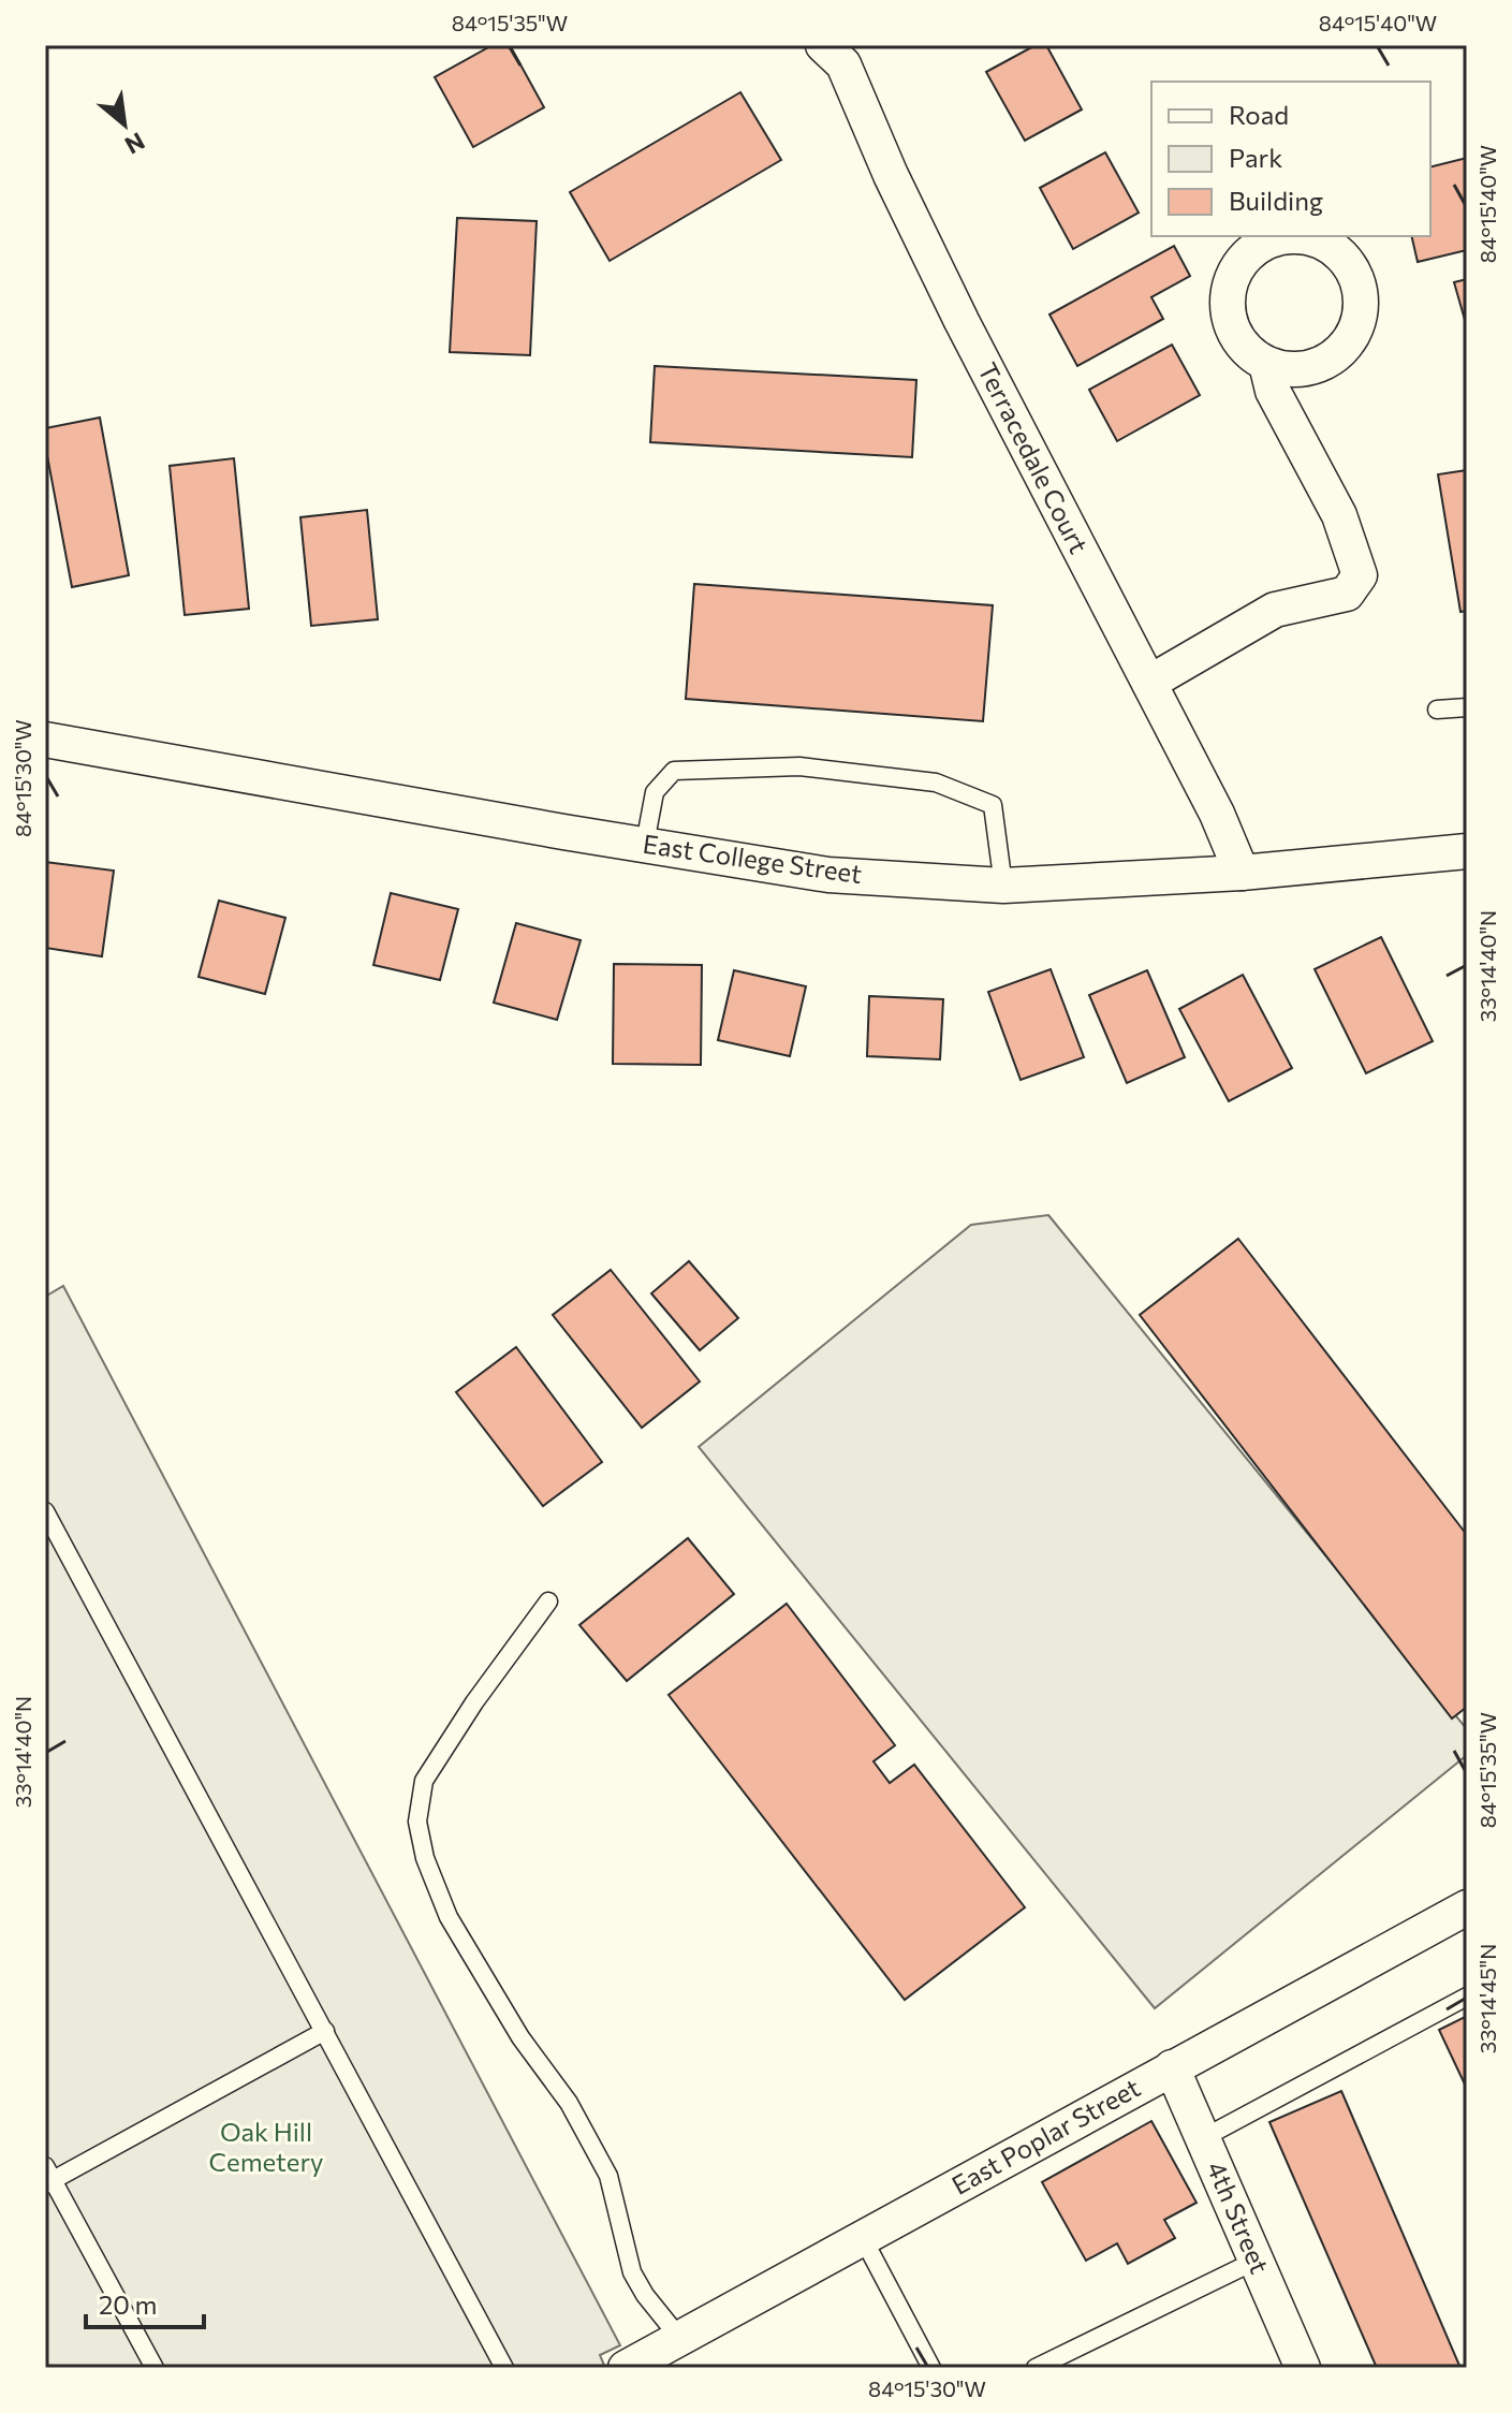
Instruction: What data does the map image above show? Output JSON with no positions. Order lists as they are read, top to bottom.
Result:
{
  "streets": {
    "street": [
      "Terracedale Court",
      "East College Street",
      "East Poplar Street",
      "4th Street"
    ]
  },
  "crossings": [
    ["Terracedale Court", "East College Street"],
    ["East Poplar Street", "4th Street"]
  ],
  "parks": ["Oak Hill Cemetery"],
  "legend": ["Road", "Park", "Building"],
  "scale_bar": "20 m",
  "north": "bottom right",
  "coordinates": [
    "84°15'35\"W",
    "84°15'40\"W",
    "84°15'30\"W",
    "33°14'40\"N",
    "33°14'45\"N"
  ]
}
